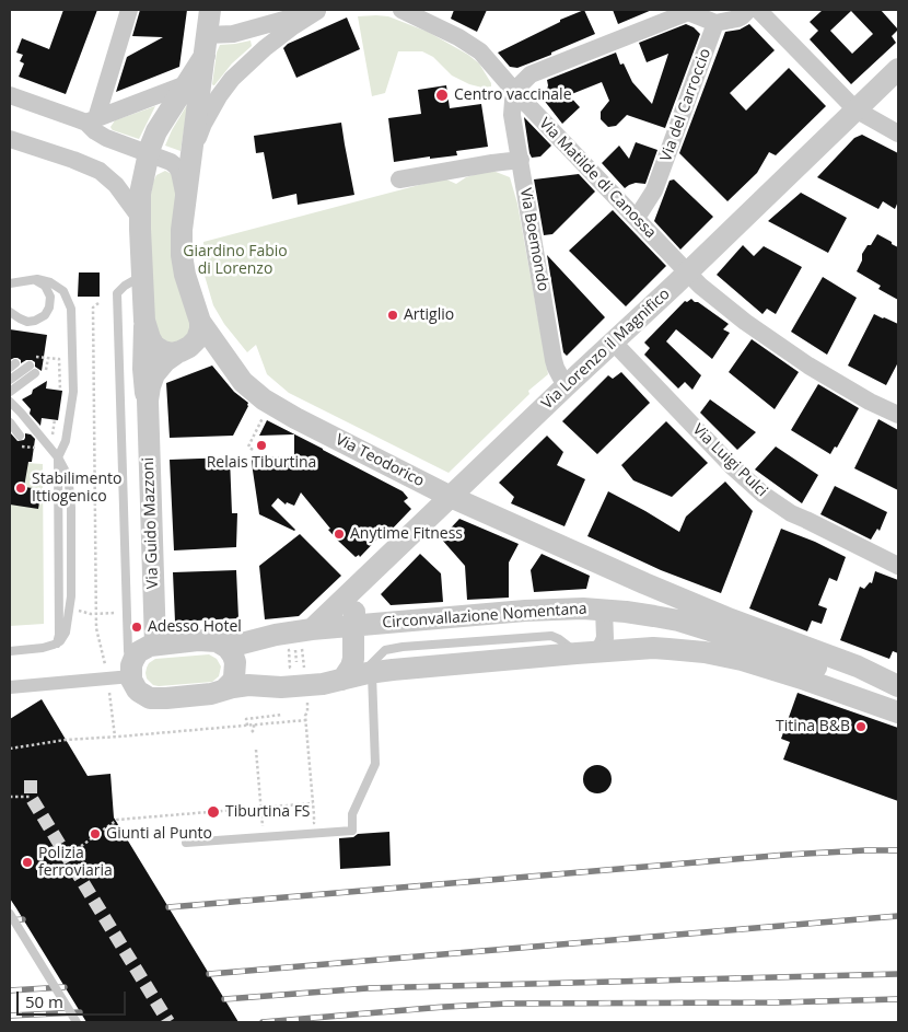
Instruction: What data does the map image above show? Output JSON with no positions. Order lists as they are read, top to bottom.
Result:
{
  "streets": {
    "street": [
      "Via del Carroccio",
      "Via Matilde di Canossa",
      "Via Boemondo",
      "Via Lorenzo il Magnifico",
      "Via Teodorico",
      "Via Luigi Pulci",
      "Via Guido Mazzoni",
      "Circonvallazione Nomentana"
    ]
  },
  "crossings": [
    ["Via del Carroccio", "Via Matilde di Canossa"],
    ["Via Matilde di Canossa", "Via Boemondo"],
    ["Via Matilde di Canossa", "Via Lorenzo il Magnifico"],
    ["Via Boemondo", "Via Lorenzo il Magnifico"],
    ["Via Lorenzo il Magnifico", "Via Teodorico"],
    ["Via Lorenzo il Magnifico", "Via Luigi Pulci"],
    ["Via Lorenzo il Magnifico", "Circonvallazione Nomentana"],
    ["Via Teodorico", "Via Guido Mazzoni"],
    ["Via Guido Mazzoni", "Circonvallazione Nomentana"]
  ],
  "parks": ["Giardino Fabio di Lorenzo"],
  "places": [
    "Centro vaccinale",
    "Artiglio",
    "Relais Tiburtina",
    "Stabilimento Ittiogenico",
    "Anytime Fitness",
    "Adesso Hotel",
    "Titina B&B",
    "Tiburtina FS",
    "Giunti al Punto",
    "Polizia ferroviaria"
  ],
  "scale_bar": "50 m"
}
